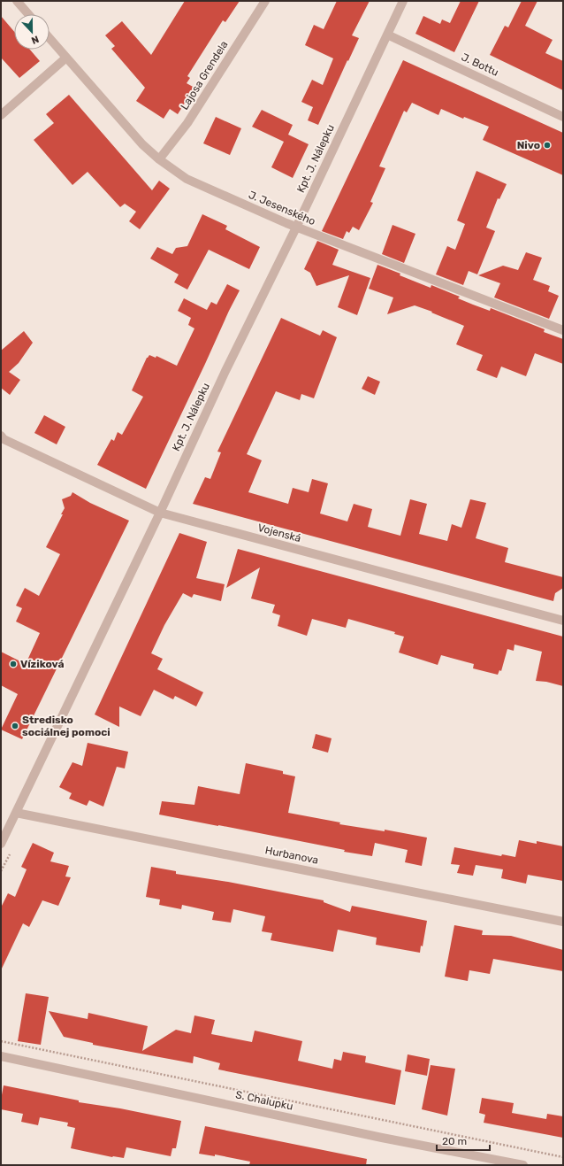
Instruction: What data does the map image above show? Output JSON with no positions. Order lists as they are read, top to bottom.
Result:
{
  "streets": {
    "street": [
      "J. Bottu",
      "Lajosa Grendela",
      "Kpt. J. Nálepku",
      "J. Jesenského",
      "Vojenská",
      "Hurbanova",
      "S. Chalupku"
    ]
  },
  "crossings": [
    ["J. Bottu", "Kpt. J. Nálepku"],
    ["Lajosa Grendela", "J. Jesenského"],
    ["Kpt. J. Nálepku", "J. Jesenského"],
    ["Kpt. J. Nálepku", "Vojenská"],
    ["Kpt. J. Nálepku", "Hurbanova"]
  ],
  "places": ["Nivo", "Víziková", "Stredisko sociálnej pomoci"],
  "scale_bar": "20 m",
  "north": "bottom"
}
